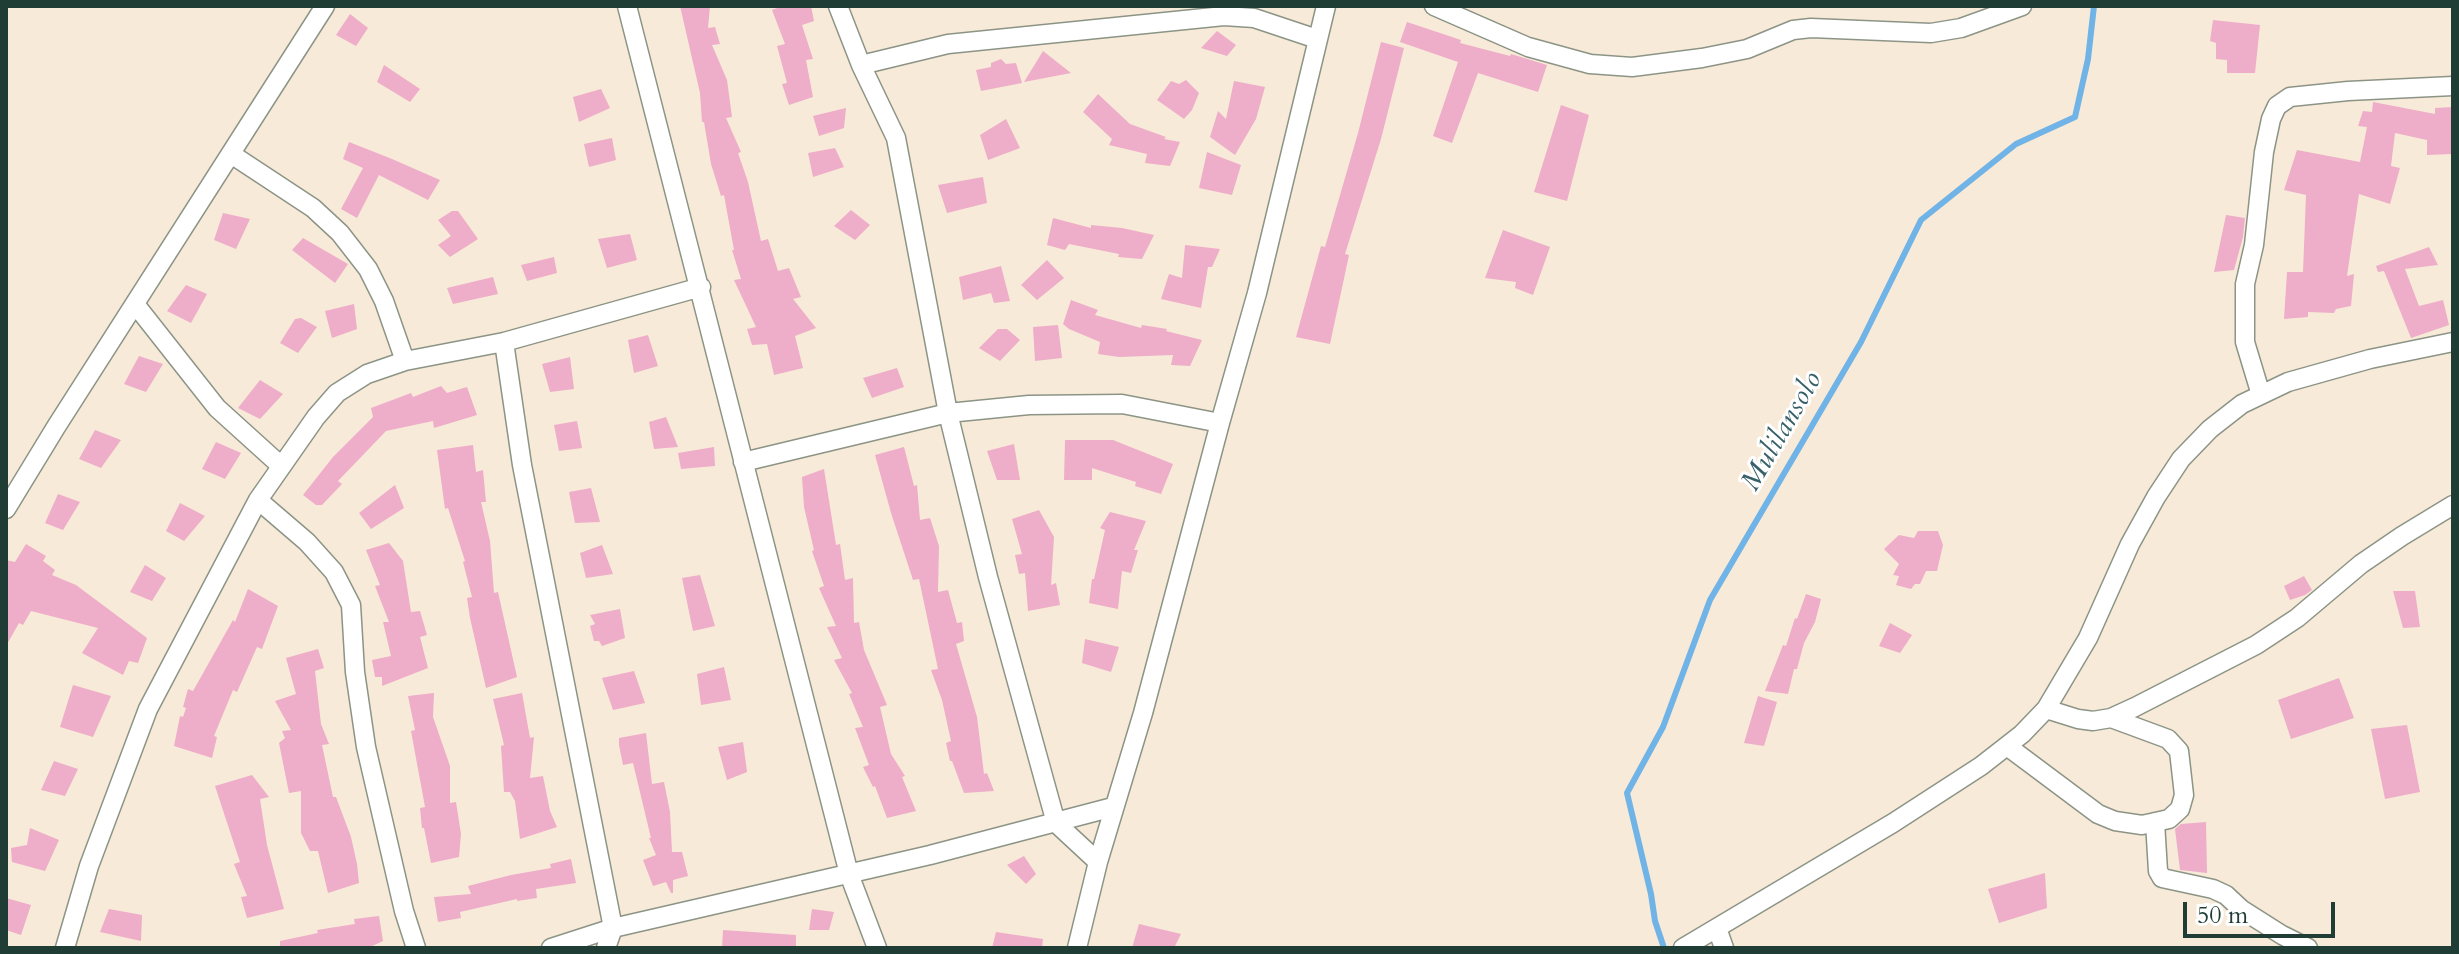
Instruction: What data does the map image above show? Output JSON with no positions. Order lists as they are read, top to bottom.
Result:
{
  "water": ["Mulilansolo"],
  "scale_bar": "50 m"
}
